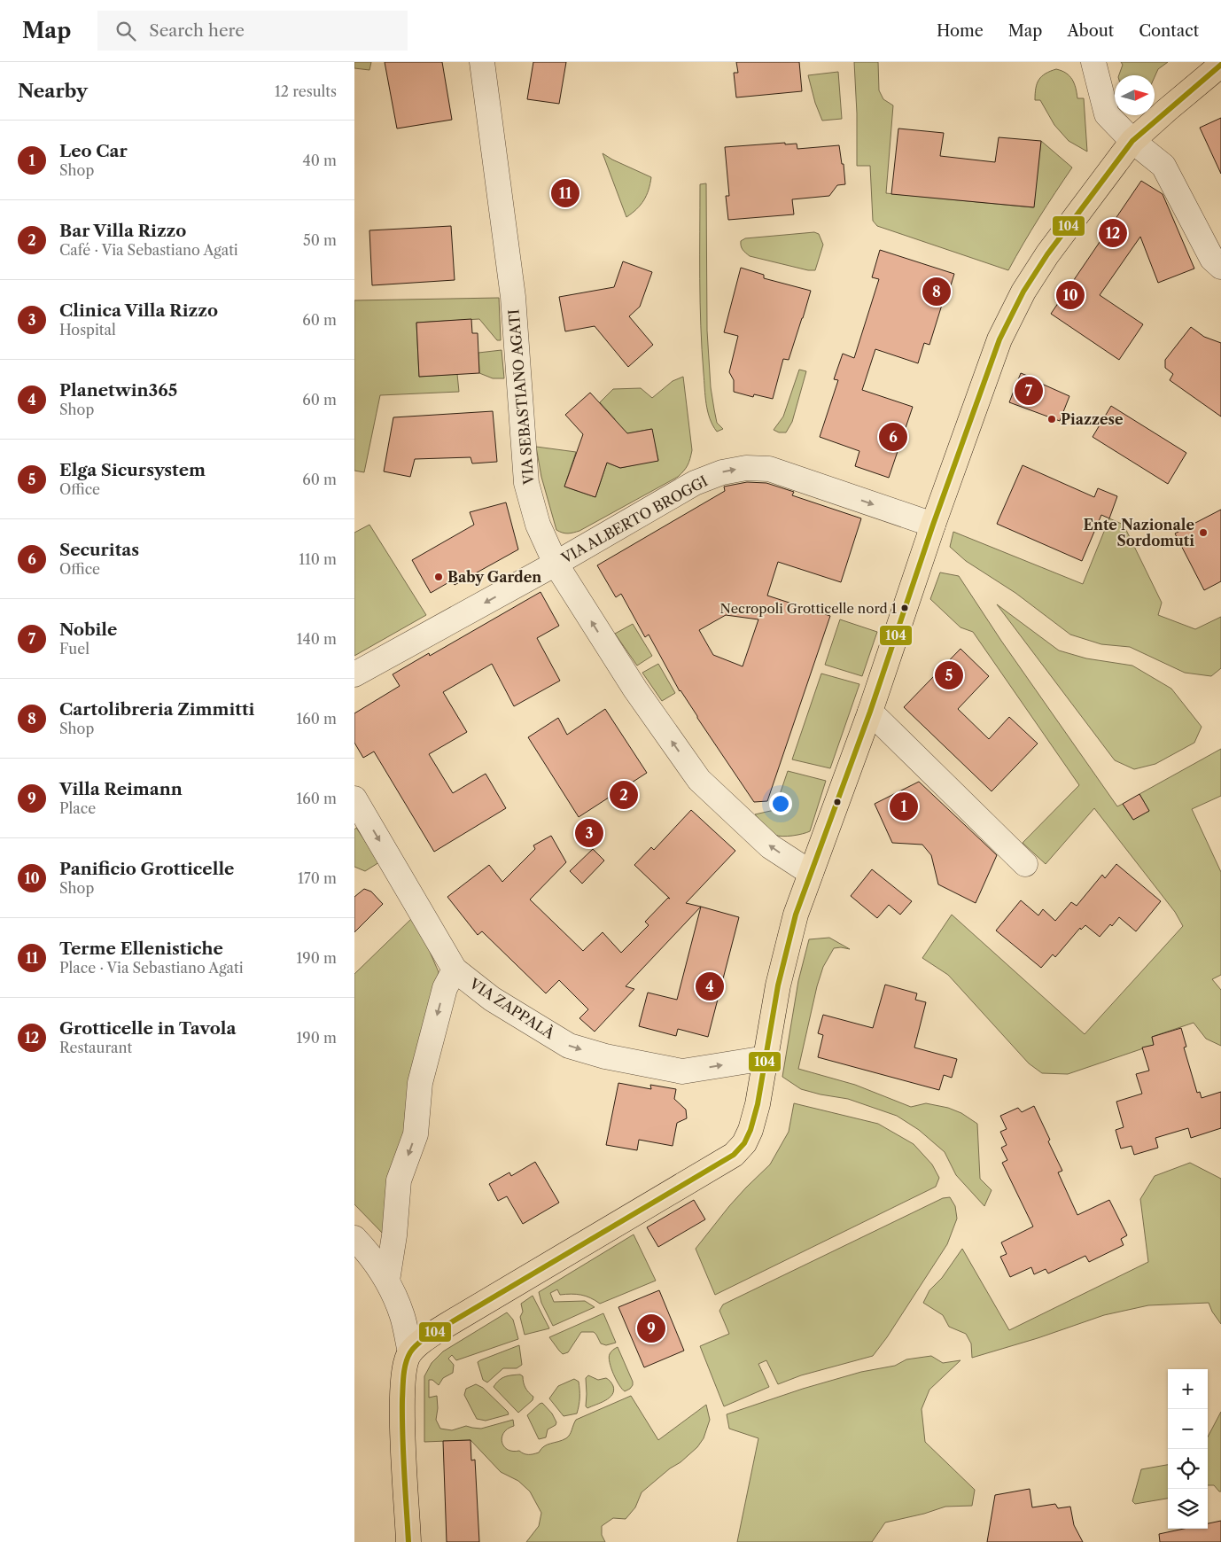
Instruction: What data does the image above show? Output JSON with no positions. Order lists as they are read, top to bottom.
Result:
{
  "streets": {
    "street": ["VIA SEBASTIANO AGATI", "VIA ALBERTO BROGGI", "VIA ZAPPALÀ"]
  },
  "crossings": [
    ["VIA SEBASTIANO AGATI", "VIA ALBERTO BROGGI"]
  ],
  "one_way": ["VIA SEBASTIANO AGATI", "VIA ZAPPALÀ"],
  "places": [
    "Piazzese",
    "Ente Nazionale Sordomuti",
    "Baby Garden",
    "Necropoli Grotticelle nord 1"
  ],
  "lines": ["transit line 104"],
  "north": "right",
  "page": {
    "header": "Map",
    "search": "Search here",
    "nav": [
      "Home",
      "Map",
      "About",
      "Contact"
    ],
    "heading": ["Nearby", "12 results"],
    "list": [
      {
        "mark": "1",
        "name": "Leo Car",
        "note": "Shop",
        "value": "40 m"
      },
      {
        "mark": "2",
        "name": "Bar Villa Rizzo",
        "note": "Café · Via Sebastiano Agati",
        "value": "50 m"
      },
      {
        "mark": "3",
        "name": "Clinica Villa Rizzo",
        "note": "Hospital",
        "value": "60 m"
      },
      {
        "mark": "4",
        "name": "Planetwin365",
        "note": "Shop",
        "value": "60 m"
      },
      {
        "mark": "5",
        "name": "Elga Sicursystem",
        "note": "Office",
        "value": "60 m"
      },
      {
        "mark": "6",
        "name": "Securitas",
        "note": "Office",
        "value": "110 m"
      },
      {
        "mark": "7",
        "name": "Nobile",
        "note": "Fuel",
        "value": "140 m"
      },
      {
        "mark": "8",
        "name": "Cartolibreria Zimmitti",
        "note": "Shop",
        "value": "160 m"
      },
      {
        "mark": "9",
        "name": "Villa Reimann",
        "note": "Place",
        "value": "160 m"
      },
      {
        "mark": "10",
        "name": "Panificio Grotticelle",
        "note": "Shop",
        "value": "170 m"
      },
      {
        "mark": "11",
        "name": "Terme Ellenistiche",
        "note": "Place · Via Sebastiano Agati",
        "value": "190 m"
      },
      {
        "mark": "12",
        "name": "Grotticelle in Tavola",
        "note": "Restaurant",
        "value": "190 m"
      }
    ],
    "pins": [
      "11",
      "12",
      "8",
      "10",
      "7",
      "6",
      "5",
      "2",
      "1",
      "3",
      "4",
      "9"
    ],
    "map_buttons": ["+", "−"]
  }
}
